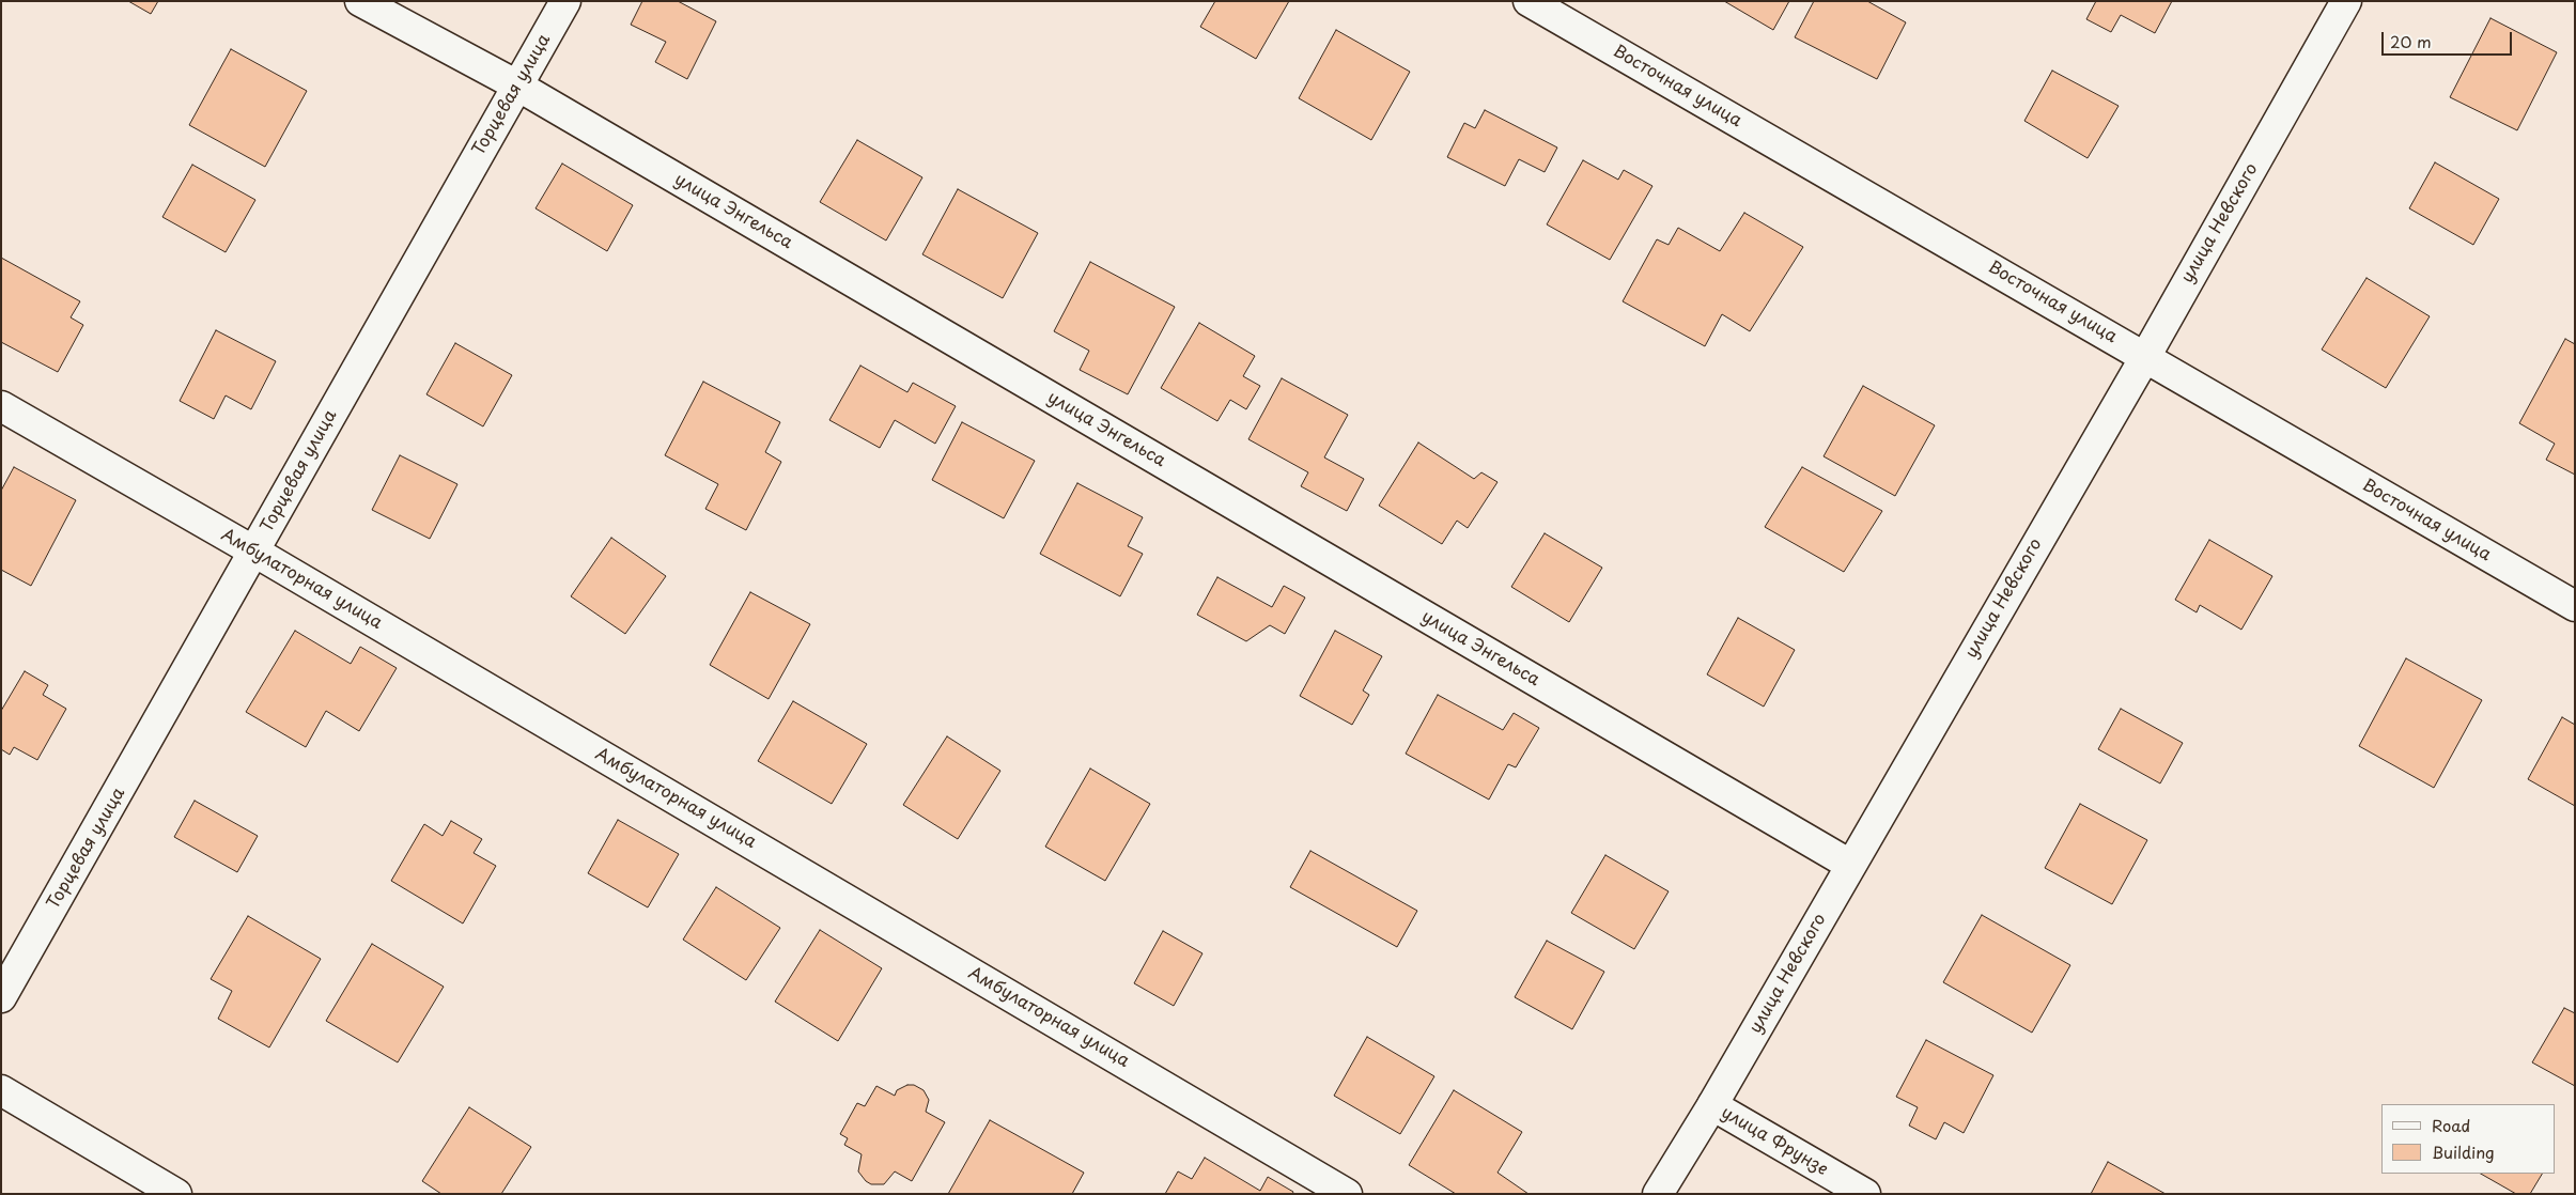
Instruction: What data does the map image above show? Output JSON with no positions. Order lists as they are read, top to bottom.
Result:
{
  "streets": {
    "street": [
      "Восточная улица",
      "Торцевая улица",
      "улица Энгельса",
      "улица Невского",
      "Амбулаторная улица",
      "улица Фрунзе"
    ]
  },
  "crossings": [
    ["Восточная улица", "улица Невского"],
    ["Торцевая улица", "улица Энгельса"],
    ["Торцевая улица", "Амбулаторная улица"],
    ["улица Энгельса", "улица Невского"],
    ["улица Невского", "улица Фрунзе"]
  ],
  "legend": ["Road", "Building"],
  "scale_bar": "20 m"
}
